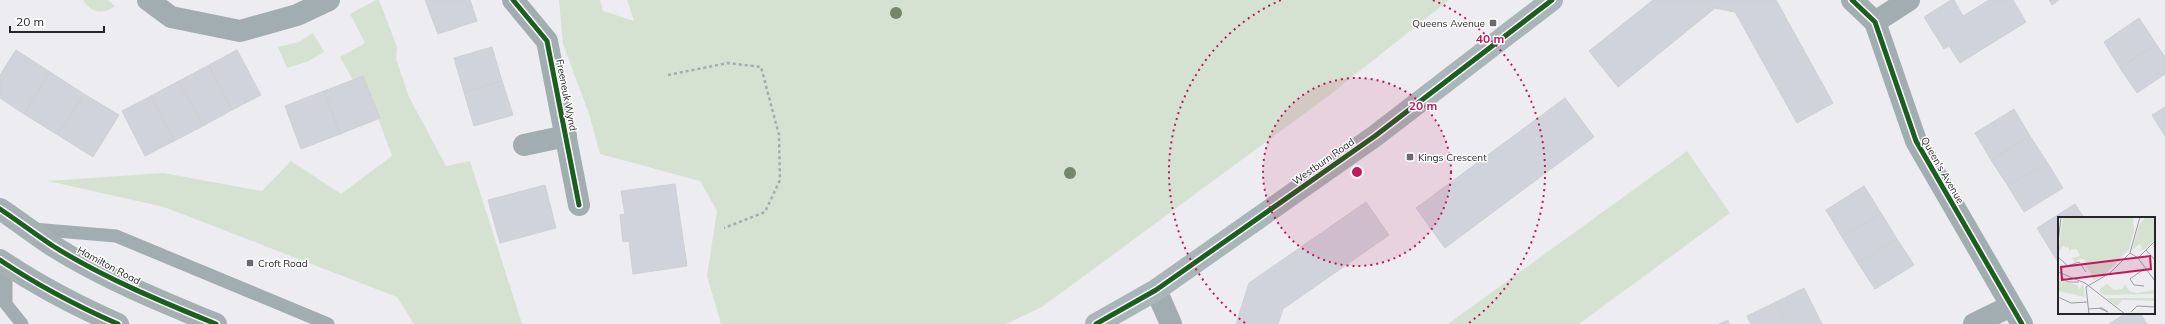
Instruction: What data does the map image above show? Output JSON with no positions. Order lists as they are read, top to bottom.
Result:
{
  "streets": {
    "main road": ["Hamilton Road"],
    "street": ["Freeneuk Wynd", "Westburn Road", "Queen's Avenue"]
  },
  "places": {
    "transit": ["Queens Avenue", "Kings Crescent", "Croft Road"]
  },
  "scale_bar": "20 m",
  "rings": ["40 m", "20 m"]
}
